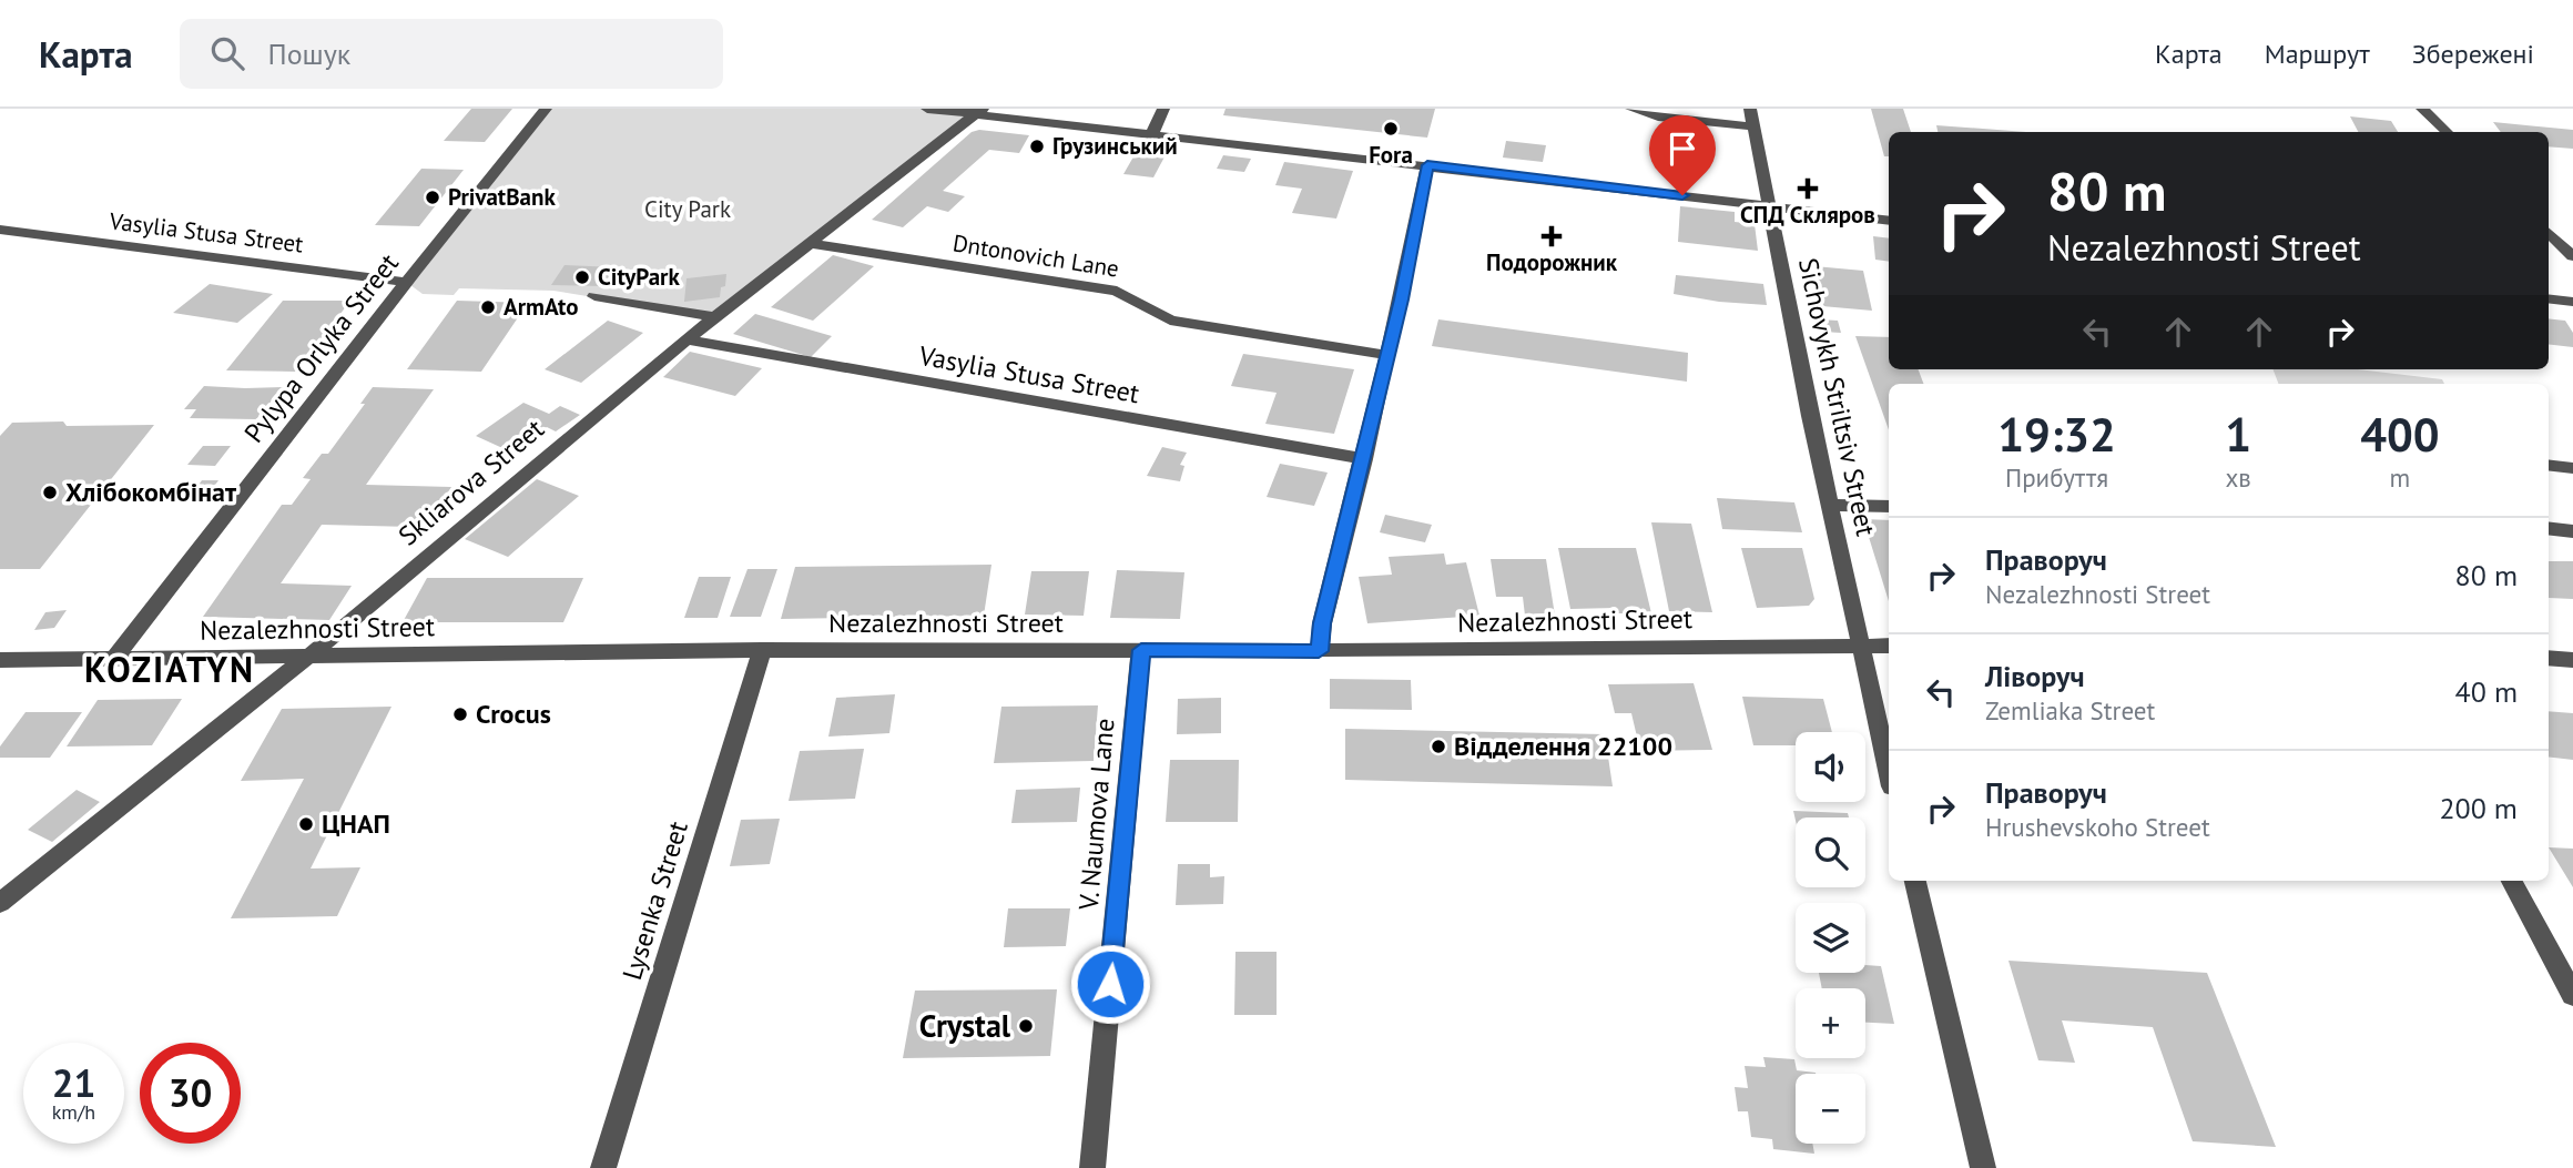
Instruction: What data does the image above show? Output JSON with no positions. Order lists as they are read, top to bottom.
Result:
{
  "streets": {
    "street": [
      "Vasylia Stusa Street",
      "Dntonovich Lane",
      "Pylypa Orlyka Street",
      "Sichovykh Striltsiv Street",
      "Skliarova Street",
      "Nezalezhnosti Street",
      "V. Naumova Lane",
      "Lysenka Street"
    ]
  },
  "crossings": [
    ["Vasylia Stusa Street", "Pylypa Orlyka Street"],
    ["Vasylia Stusa Street", "Skliarova Street"],
    ["Dntonovich Lane", "Skliarova Street"],
    ["Pylypa Orlyka Street", "Nezalezhnosti Street"],
    ["Sichovykh Striltsiv Street", "Nezalezhnosti Street"],
    ["Skliarova Street", "Nezalezhnosti Street"],
    ["Nezalezhnosti Street", "V. Naumova Lane"],
    ["Nezalezhnosti Street", "Lysenka Street"]
  ],
  "districts": ["KOZIATYN"],
  "parks": ["City Park"],
  "places": {
    "other": [
      "Fora",
      "Грузинський",
      "PrivatBank",
      "CityPark",
      "ArmAto",
      "Хлібокомбінат",
      "Crocus",
      "Відделення 22100",
      "ЦНАП",
      "Crystal"
    ],
    "health": ["СПД Скляров", "Подорожник"]
  },
  "page": {
    "header": "Карта",
    "search": "Пошук",
    "nav": ["Карта", "Маршрут", "Збережені"],
    "turn": ["80 m", "Nezalezhnosti Street"],
    "eta": [
      "19:32",
      "Прибуття",
      "1",
      "хв",
      "400",
      "m"
    ],
    "list": [
      {
        "name": "Праворуч",
        "note": "Nezalezhnosti Street",
        "value": "80 m"
      },
      {
        "name": "Ліворуч",
        "note": "Zemliaka Street",
        "value": "40 m"
      },
      {
        "name": "Праворуч",
        "note": "Hrushevskoho Street",
        "value": "200 m"
      }
    ],
    "map_buttons": ["+", "−"],
    "speed": "21 km/h",
    "limit": "30"
  }
}
